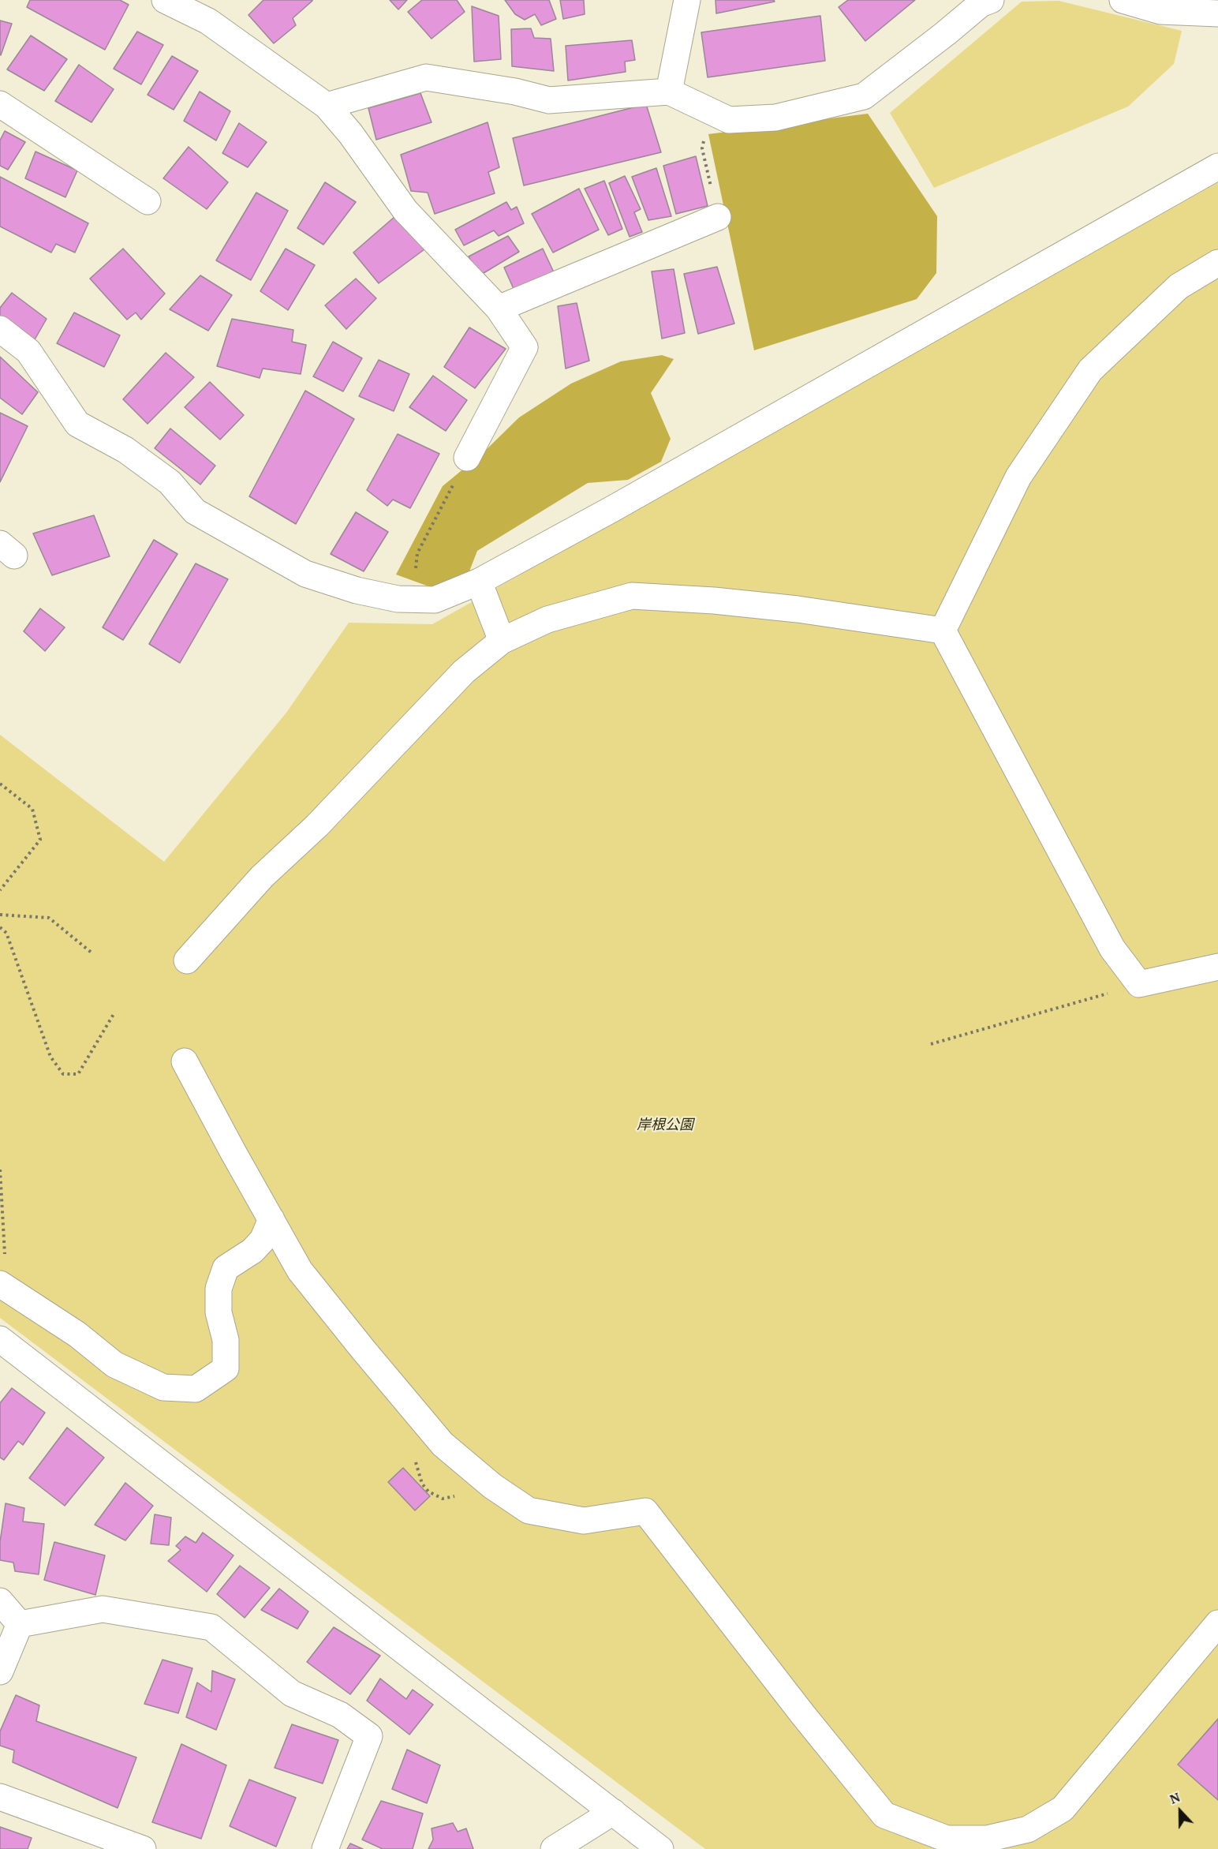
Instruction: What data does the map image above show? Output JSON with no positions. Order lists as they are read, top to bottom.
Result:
{
  "parks": ["岸根公園"],
  "north": "top"
}
